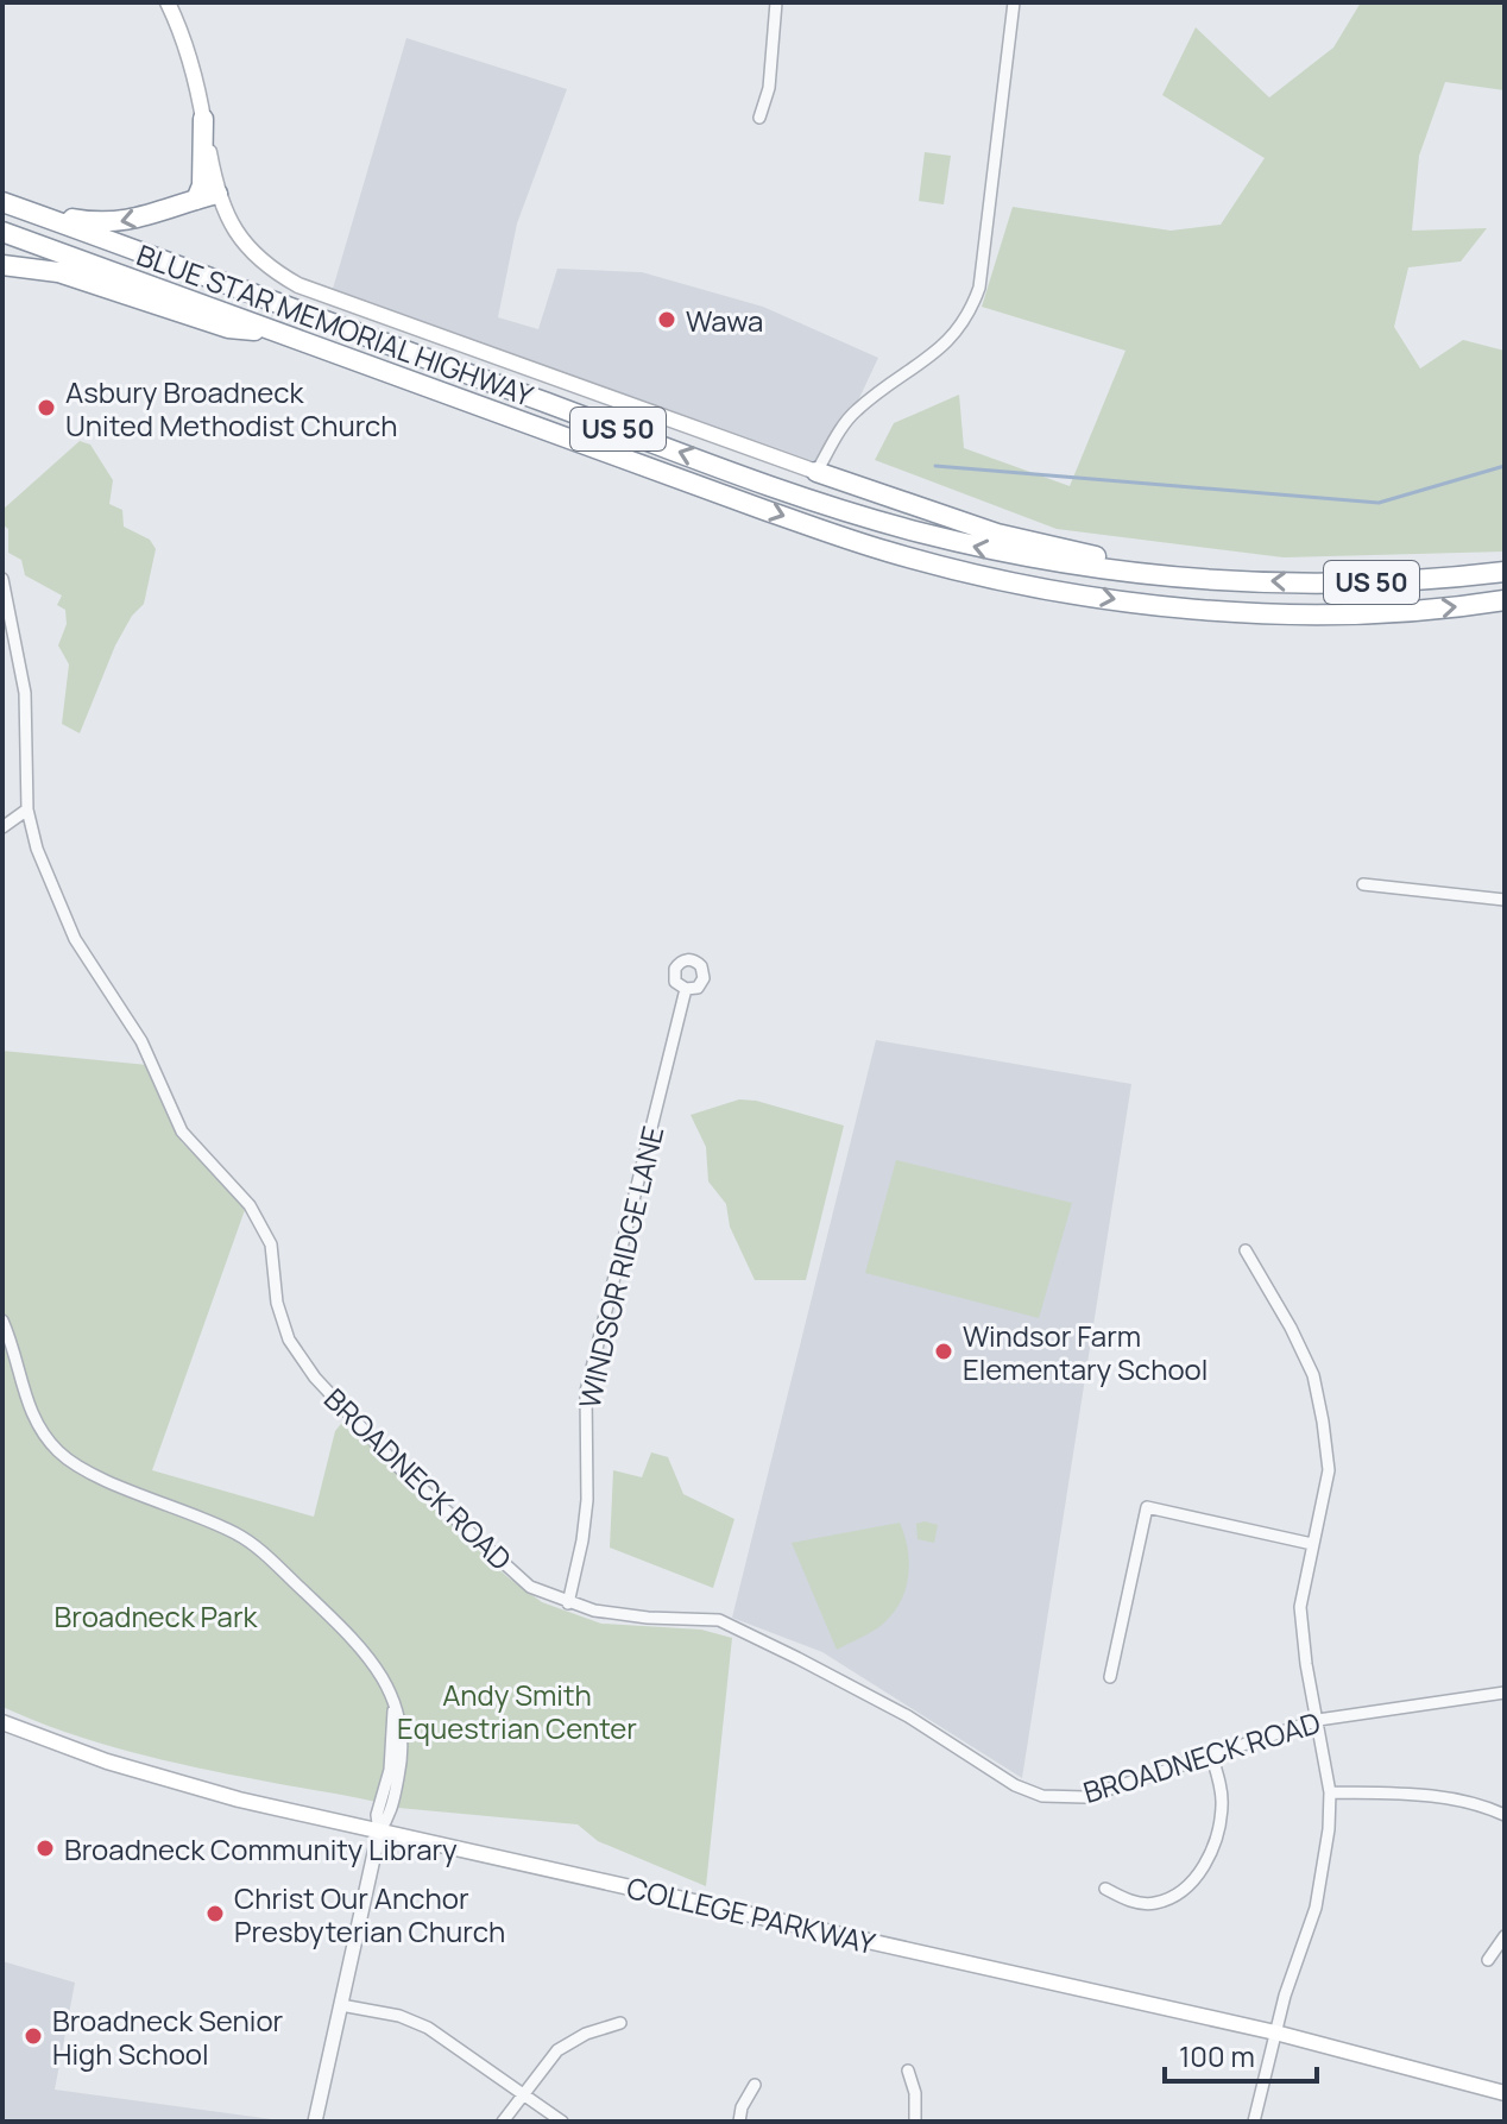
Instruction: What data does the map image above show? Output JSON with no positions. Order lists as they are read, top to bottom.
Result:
{
  "streets": {
    "highway": ["BLUE STAR MEMORIAL HIGHWAY", "US 50"],
    "main road": ["COLLEGE PARKWAY"],
    "street": ["WINDSOR RIDGE LANE", "BROADNECK ROAD"]
  },
  "crossings": [
    ["WINDSOR RIDGE LANE", "BROADNECK ROAD"]
  ],
  "parks": ["Broadneck Park", "Andy Smith Equestrian Center"],
  "places": [
    "Wawa",
    "Asbury Broadneck United Methodist Church",
    "Windsor Farm Elementary School",
    "Broadneck Community Library",
    "Christ Our Anchor Presbyterian Church",
    "Broadneck Senior High School"
  ],
  "scale_bar": "100 m"
}
